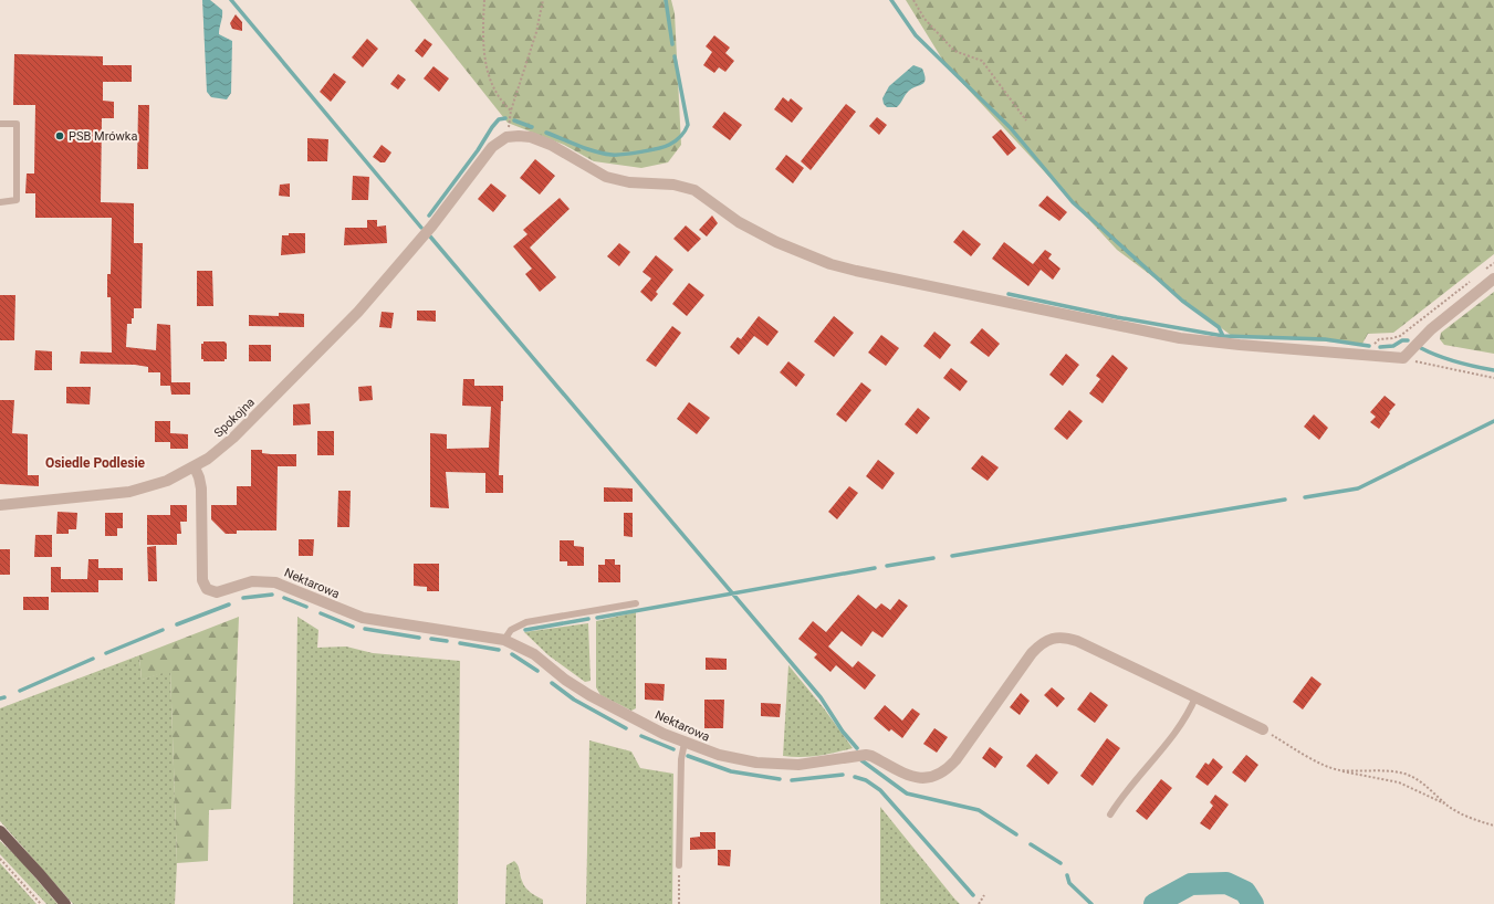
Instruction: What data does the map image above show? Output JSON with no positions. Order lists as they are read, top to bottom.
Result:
{
  "streets": {
    "street": ["Spokojna", "Nektarowa"]
  },
  "crossings": [
    ["Spokojna", "Nektarowa"]
  ],
  "districts": ["Osiedle Podlesie"],
  "places": ["PSB Mrówka"]
}
